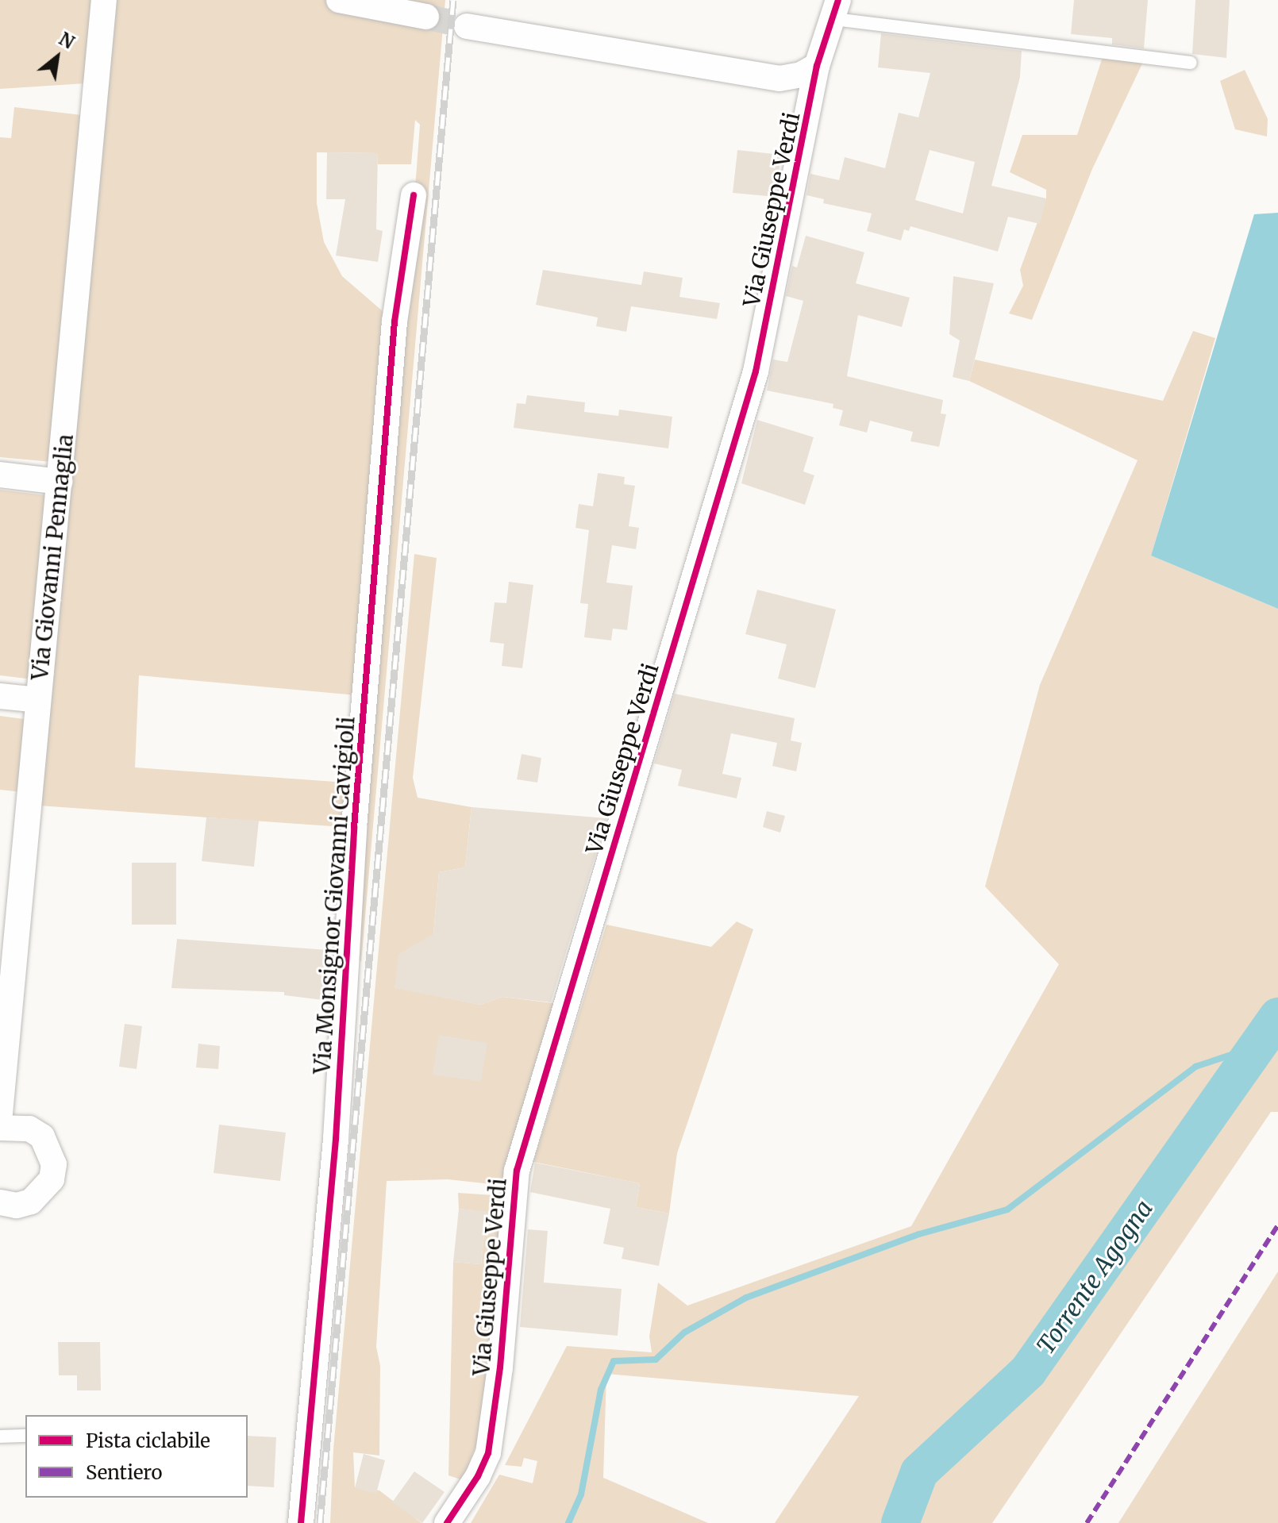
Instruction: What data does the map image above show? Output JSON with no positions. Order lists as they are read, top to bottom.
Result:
{
  "streets": {
    "street": ["Via Giuseppe Verdi", "Via Giovanni Pennaglia", "Via Monsignor Giovanni Cavigioli"]
  },
  "water": ["Torrente Agogna"],
  "legend": ["Pista ciclabile", "Sentiero"],
  "north": "top right"
}
